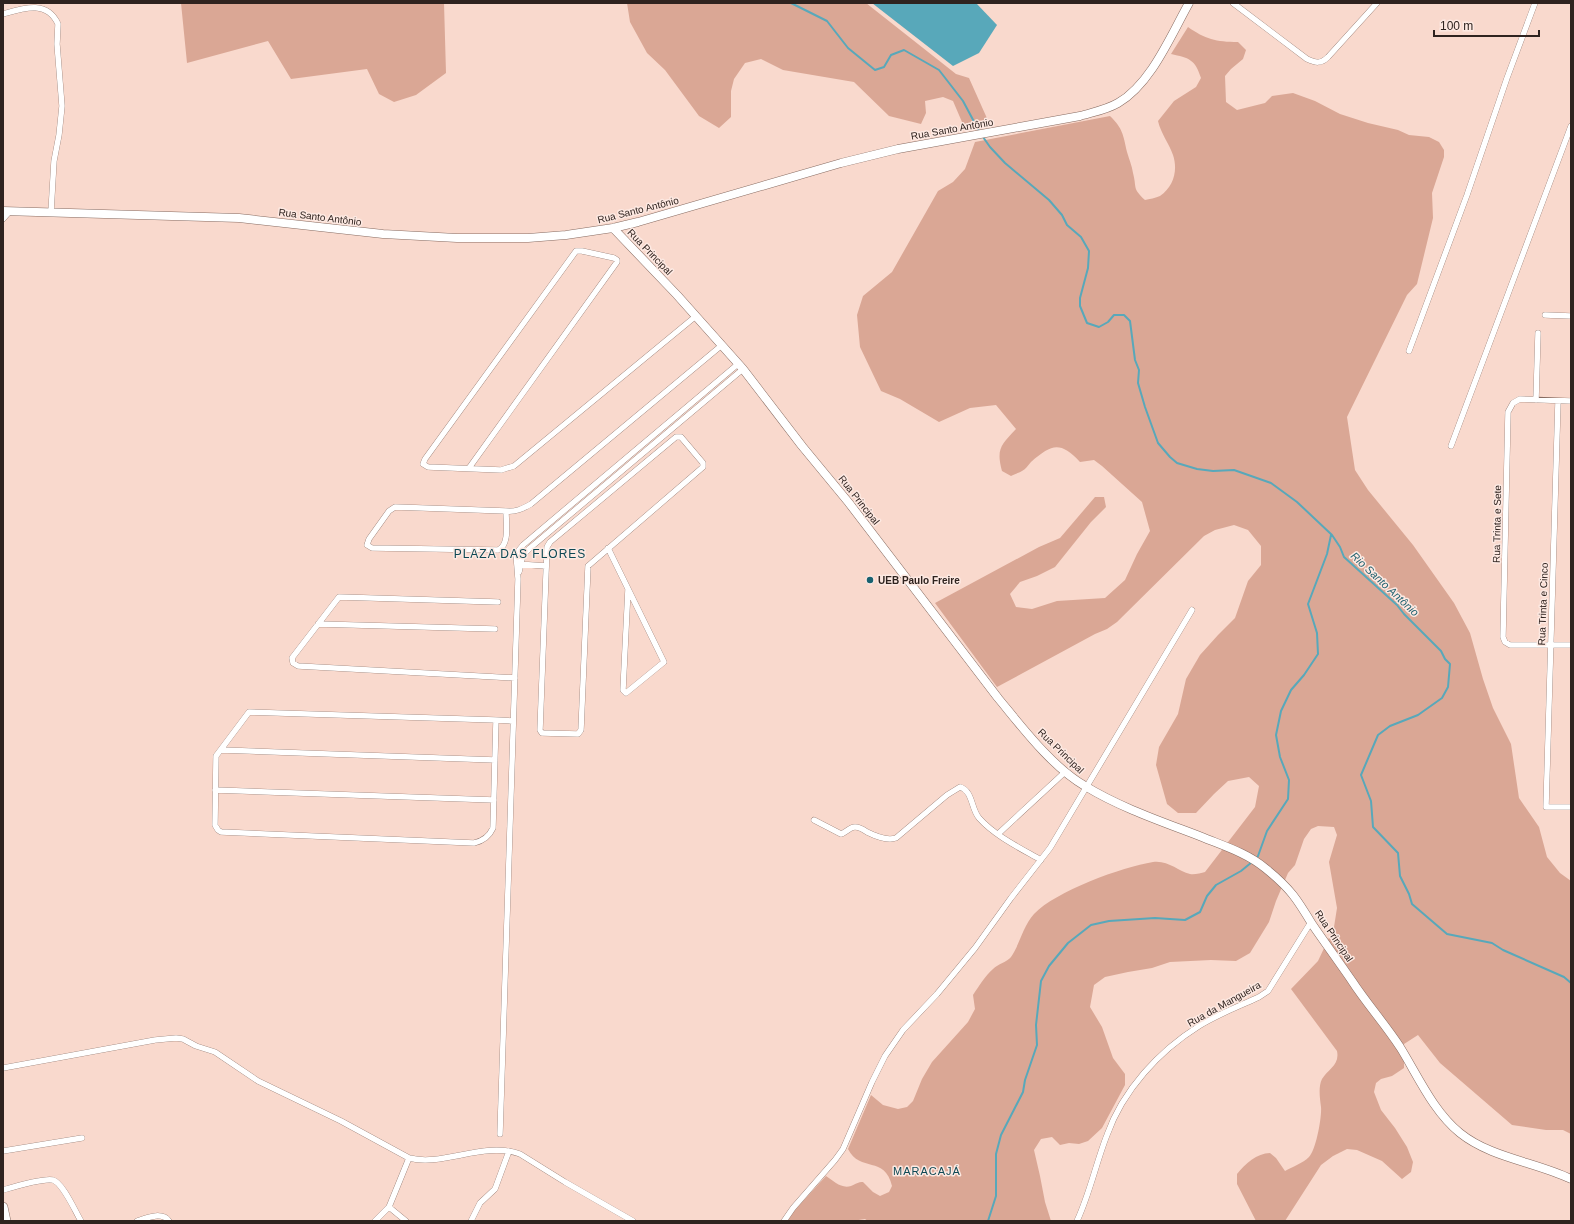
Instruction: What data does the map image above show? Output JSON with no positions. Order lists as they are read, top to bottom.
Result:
{
  "streets": {
    "street": [
      "Rua Santo Antônio",
      "Rua Principal",
      "Rua Trinta e Sete",
      "Rua Trinta e Cinco",
      "Rua da Mangueira"
    ]
  },
  "crossings": [
    ["Rua Santo Antônio", "Rua Principal"],
    ["Rua Principal", "Rua da Mangueira"],
    ["Rua Trinta e Sete", "Rua Trinta e Cinco"]
  ],
  "districts": ["PLAZA DAS FLORES", "MARACAJÁ"],
  "water": ["Rio Santo Antônio"],
  "places": ["UEB Paulo Freire"],
  "scale_bar": "100 m"
}
